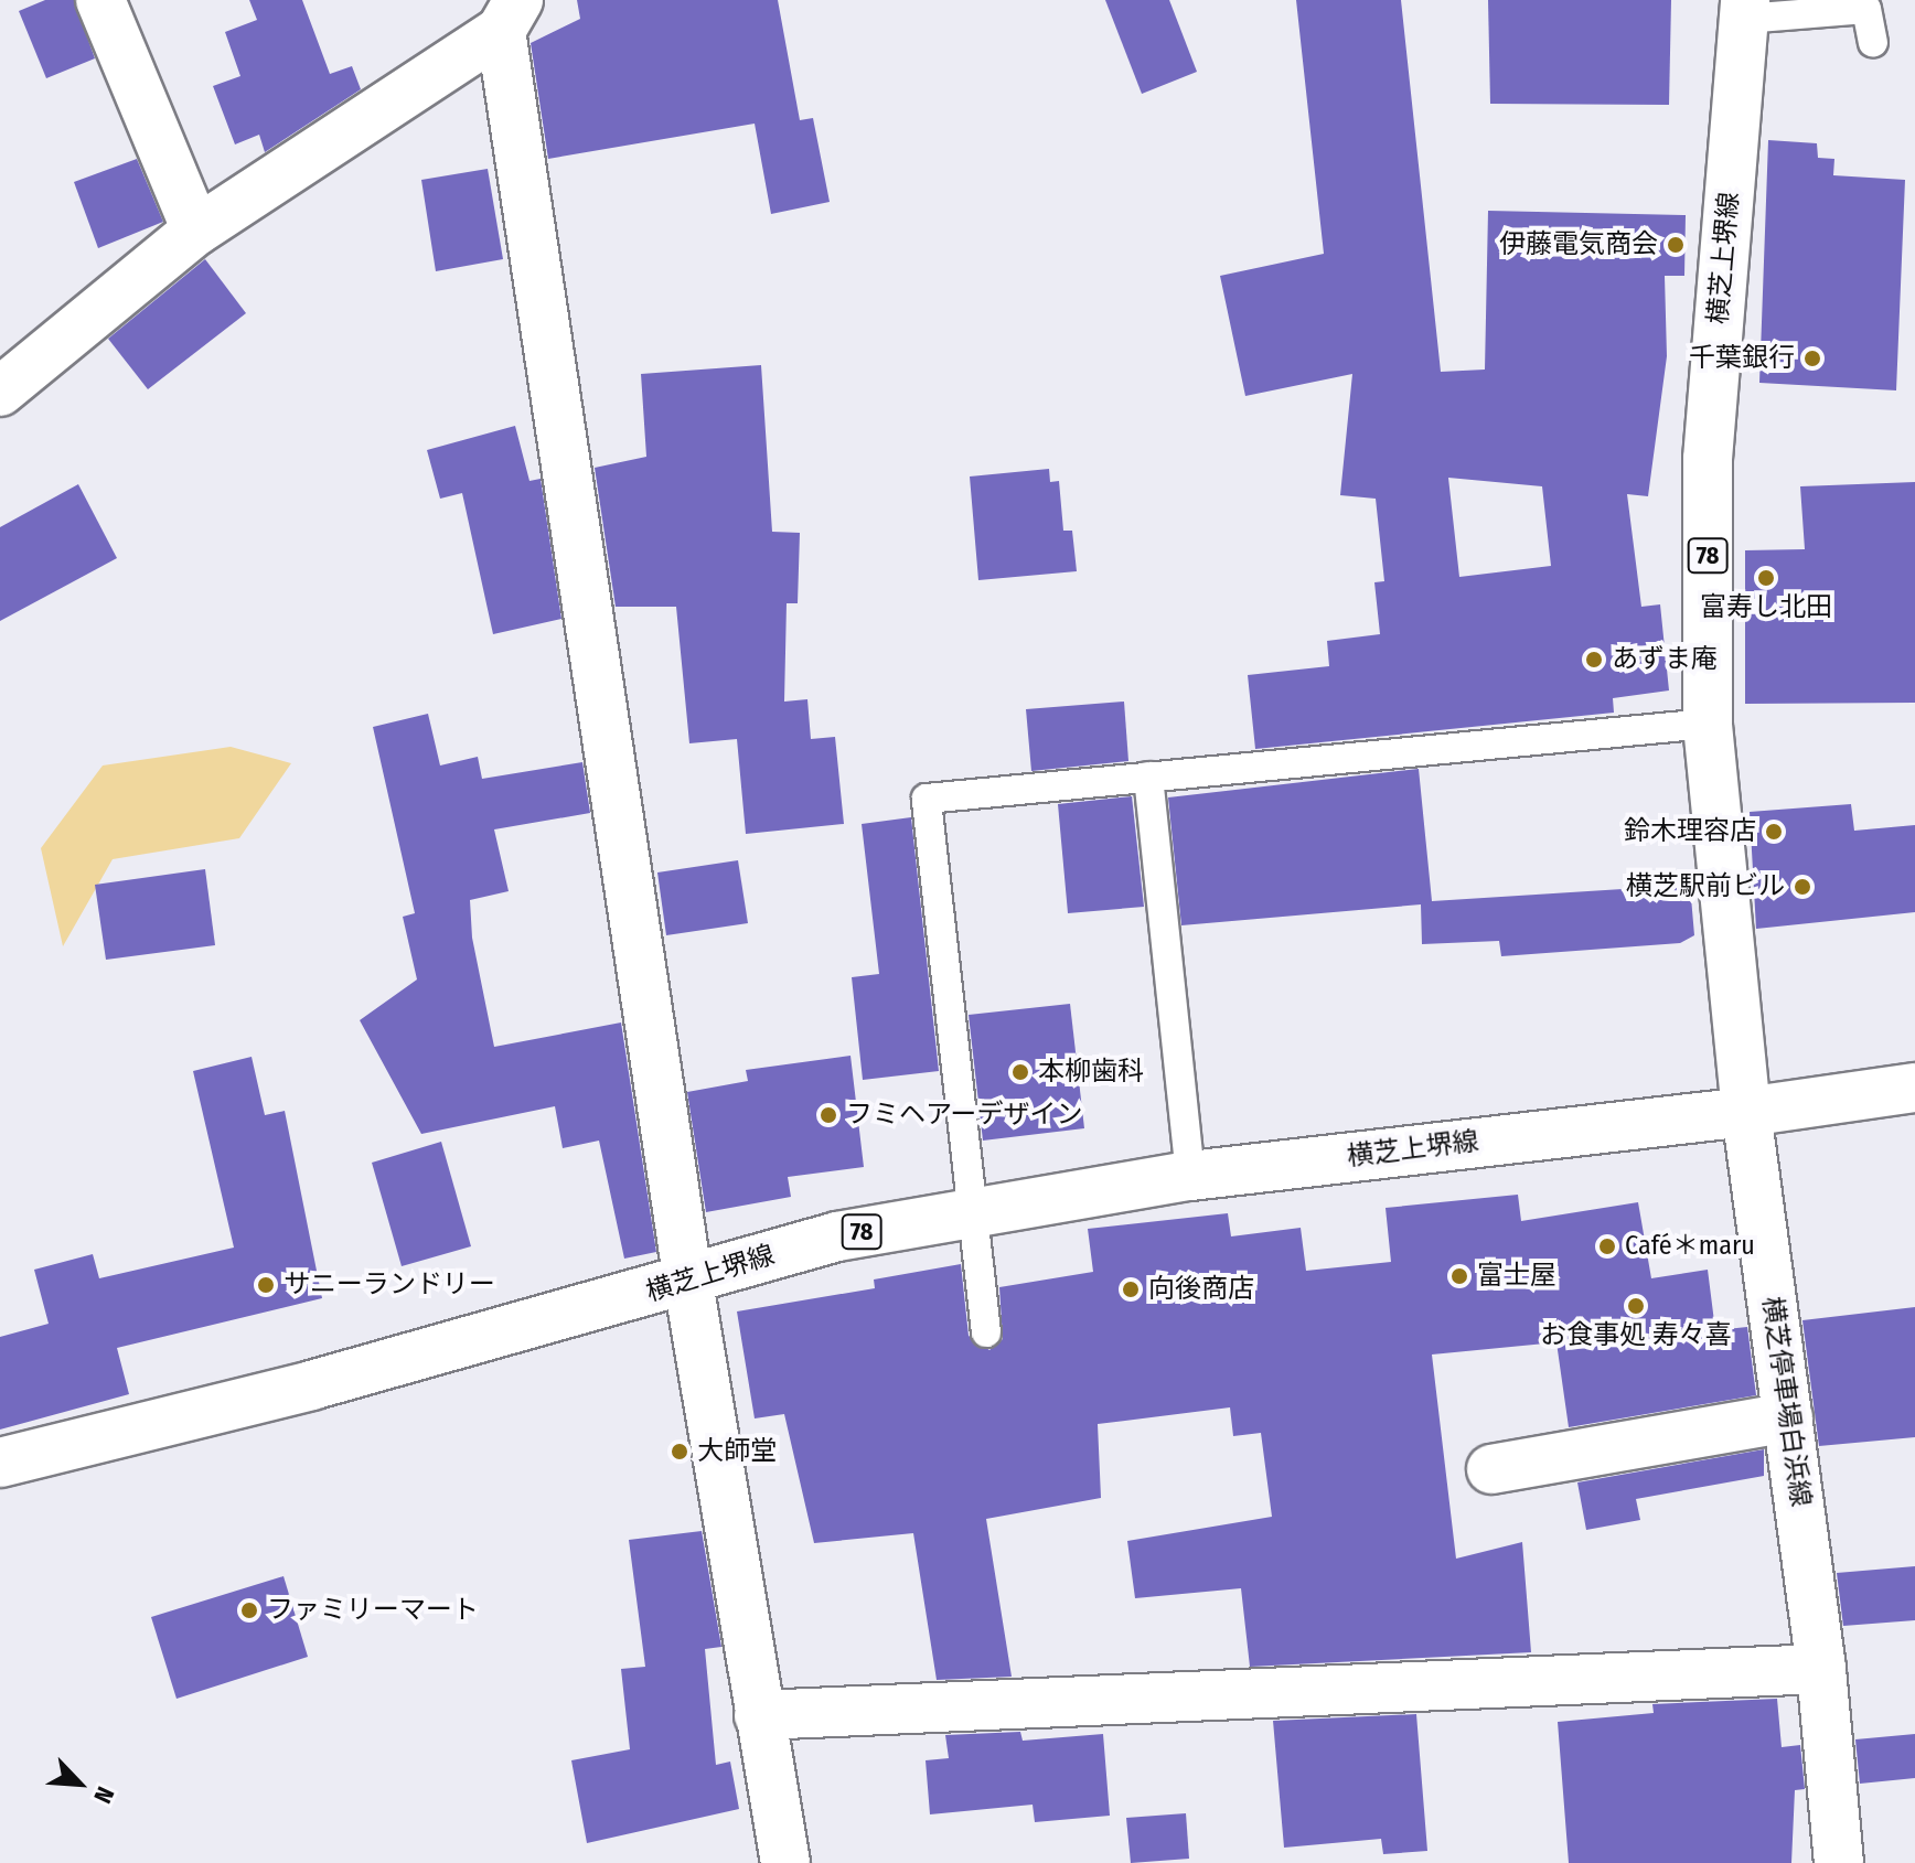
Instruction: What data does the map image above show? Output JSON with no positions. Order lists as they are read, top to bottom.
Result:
{
  "streets": {
    "street": ["横芝上堺線", "78", "横芝停車場白浜線"]
  },
  "crossings": [
    ["横芝上堺線", "横芝停車場白浜線"]
  ],
  "places": [
    "伊藤電気商会",
    "千葉銀行",
    "富寿し北田",
    "あずま庵",
    "鈴木理容店",
    "横芝駅前ビル",
    "本柳歯科",
    "フミヘアーデザイン",
    "Café＊maru",
    "富士屋",
    "サニーランドリー",
    "向後商店",
    "お食事処 寿々喜",
    "大師堂",
    "ファミリーマート"
  ],
  "north": "bottom right"
}
